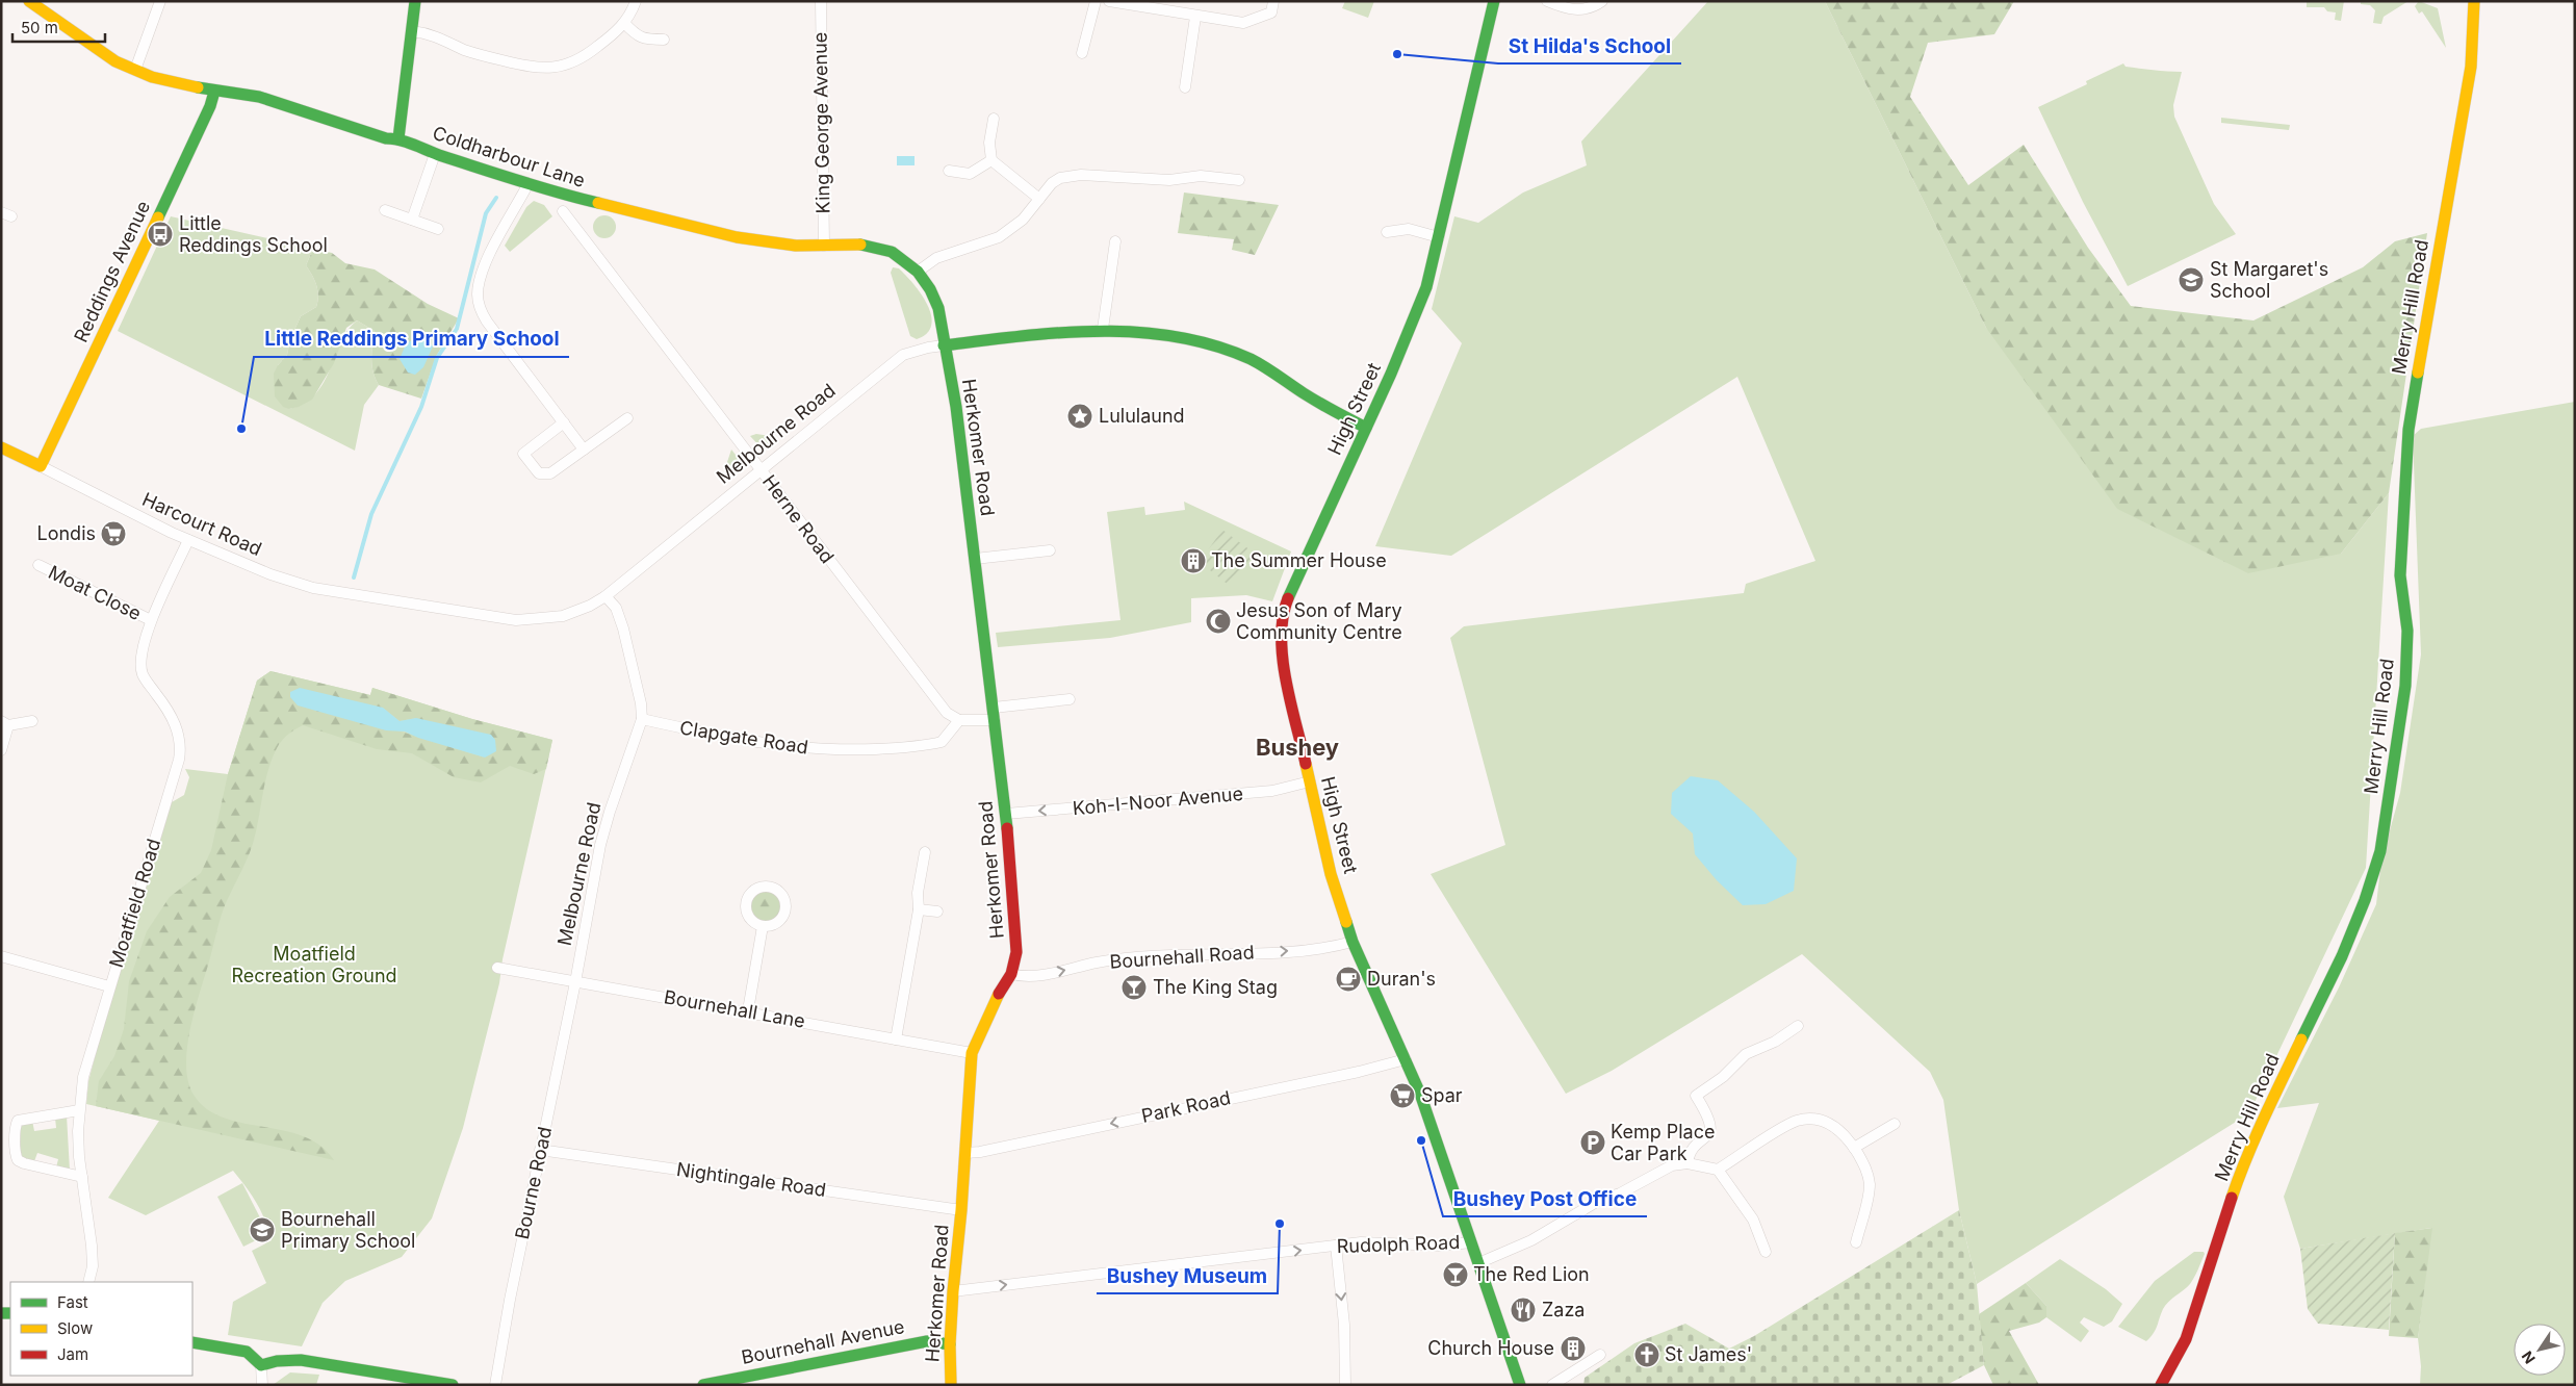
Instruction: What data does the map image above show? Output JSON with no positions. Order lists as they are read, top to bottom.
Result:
{
  "streets": {
    "street": [
      "King George Avenue",
      "Coldharbour Lane",
      "Reddings Avenue",
      "Merry Hill Road",
      "High Street",
      "Melbourne Road",
      "Herkomer Road",
      "Herne Road",
      "Harcourt Road",
      "Moat Close",
      "Clapgate Road",
      "Koh-I-Noor Avenue",
      "Moatfield Road",
      "Bournehall Road",
      "Bournehall Lane",
      "Park Road",
      "Nightingale Road",
      "Bourne Road",
      "Rudolph Road",
      "Bournehall Avenue"
    ]
  },
  "crossings": [
    ["King George Avenue", "Coldharbour Lane"],
    ["Coldharbour Lane", "Reddings Avenue"],
    ["Coldharbour Lane", "Melbourne Road"],
    ["Coldharbour Lane", "Herkomer Road"],
    ["Reddings Avenue", "Harcourt Road"],
    ["High Street", "Melbourne Road"],
    ["High Street", "Koh-I-Noor Avenue"],
    ["High Street", "Bournehall Road"],
    ["High Street", "Park Road"],
    ["High Street", "Rudolph Road"],
    ["Melbourne Road", "Herkomer Road"],
    ["Melbourne Road", "Herne Road"],
    ["Melbourne Road", "Harcourt Road"],
    ["Melbourne Road", "Clapgate Road"],
    ["Melbourne Road", "Bournehall Lane"],
    ["Melbourne Road", "Bourne Road"],
    ["Herkomer Road", "Koh-I-Noor Avenue"],
    ["Herkomer Road", "Bournehall Road"],
    ["Herkomer Road", "Bournehall Lane"],
    ["Herkomer Road", "Park Road"],
    ["Herkomer Road", "Nightingale Road"],
    ["Herkomer Road", "Rudolph Road"],
    ["Herkomer Road", "Bournehall Avenue"],
    ["Herne Road", "Clapgate Road"],
    ["Harcourt Road", "Moatfield Road"],
    ["Moat Close", "Moatfield Road"],
    ["Bournehall Lane", "Bourne Road"],
    ["Nightingale Road", "Bourne Road"]
  ],
  "one_way": [
    "Koh-I-Noor Avenue",
    "Bournehall Road",
    "Park Road",
    "Rudolph Road"
  ],
  "districts": ["Bushey"],
  "parks": ["Moatfield Recreation Ground"],
  "places": {
    "other": [
      "St Hilda's School",
      "Little Reddings Primary School",
      "Bushey Post Office",
      "Bushey Museum"
    ],
    "bus stop": ["Little Reddings School"],
    "school or university": ["St Margaret's School", "Bournehall Primary School"],
    "place": ["Lululaund"],
    "supermarket": ["Londis", "Spar"],
    "building": ["The Summer House", "Church House"],
    "mosque": ["Jesus Son of Mary Community Centre"],
    "cafe": ["Duran's"],
    "bar": ["The King Stag", "The Red Lion"],
    "parking": ["Kemp Place Car Park"],
    "restaurant": ["Zaza"],
    "church": ["St James'"]
  },
  "legend": ["Fast", "Slow", "Jam"],
  "scale_bar": "50 m",
  "north": "bottom left"
}
